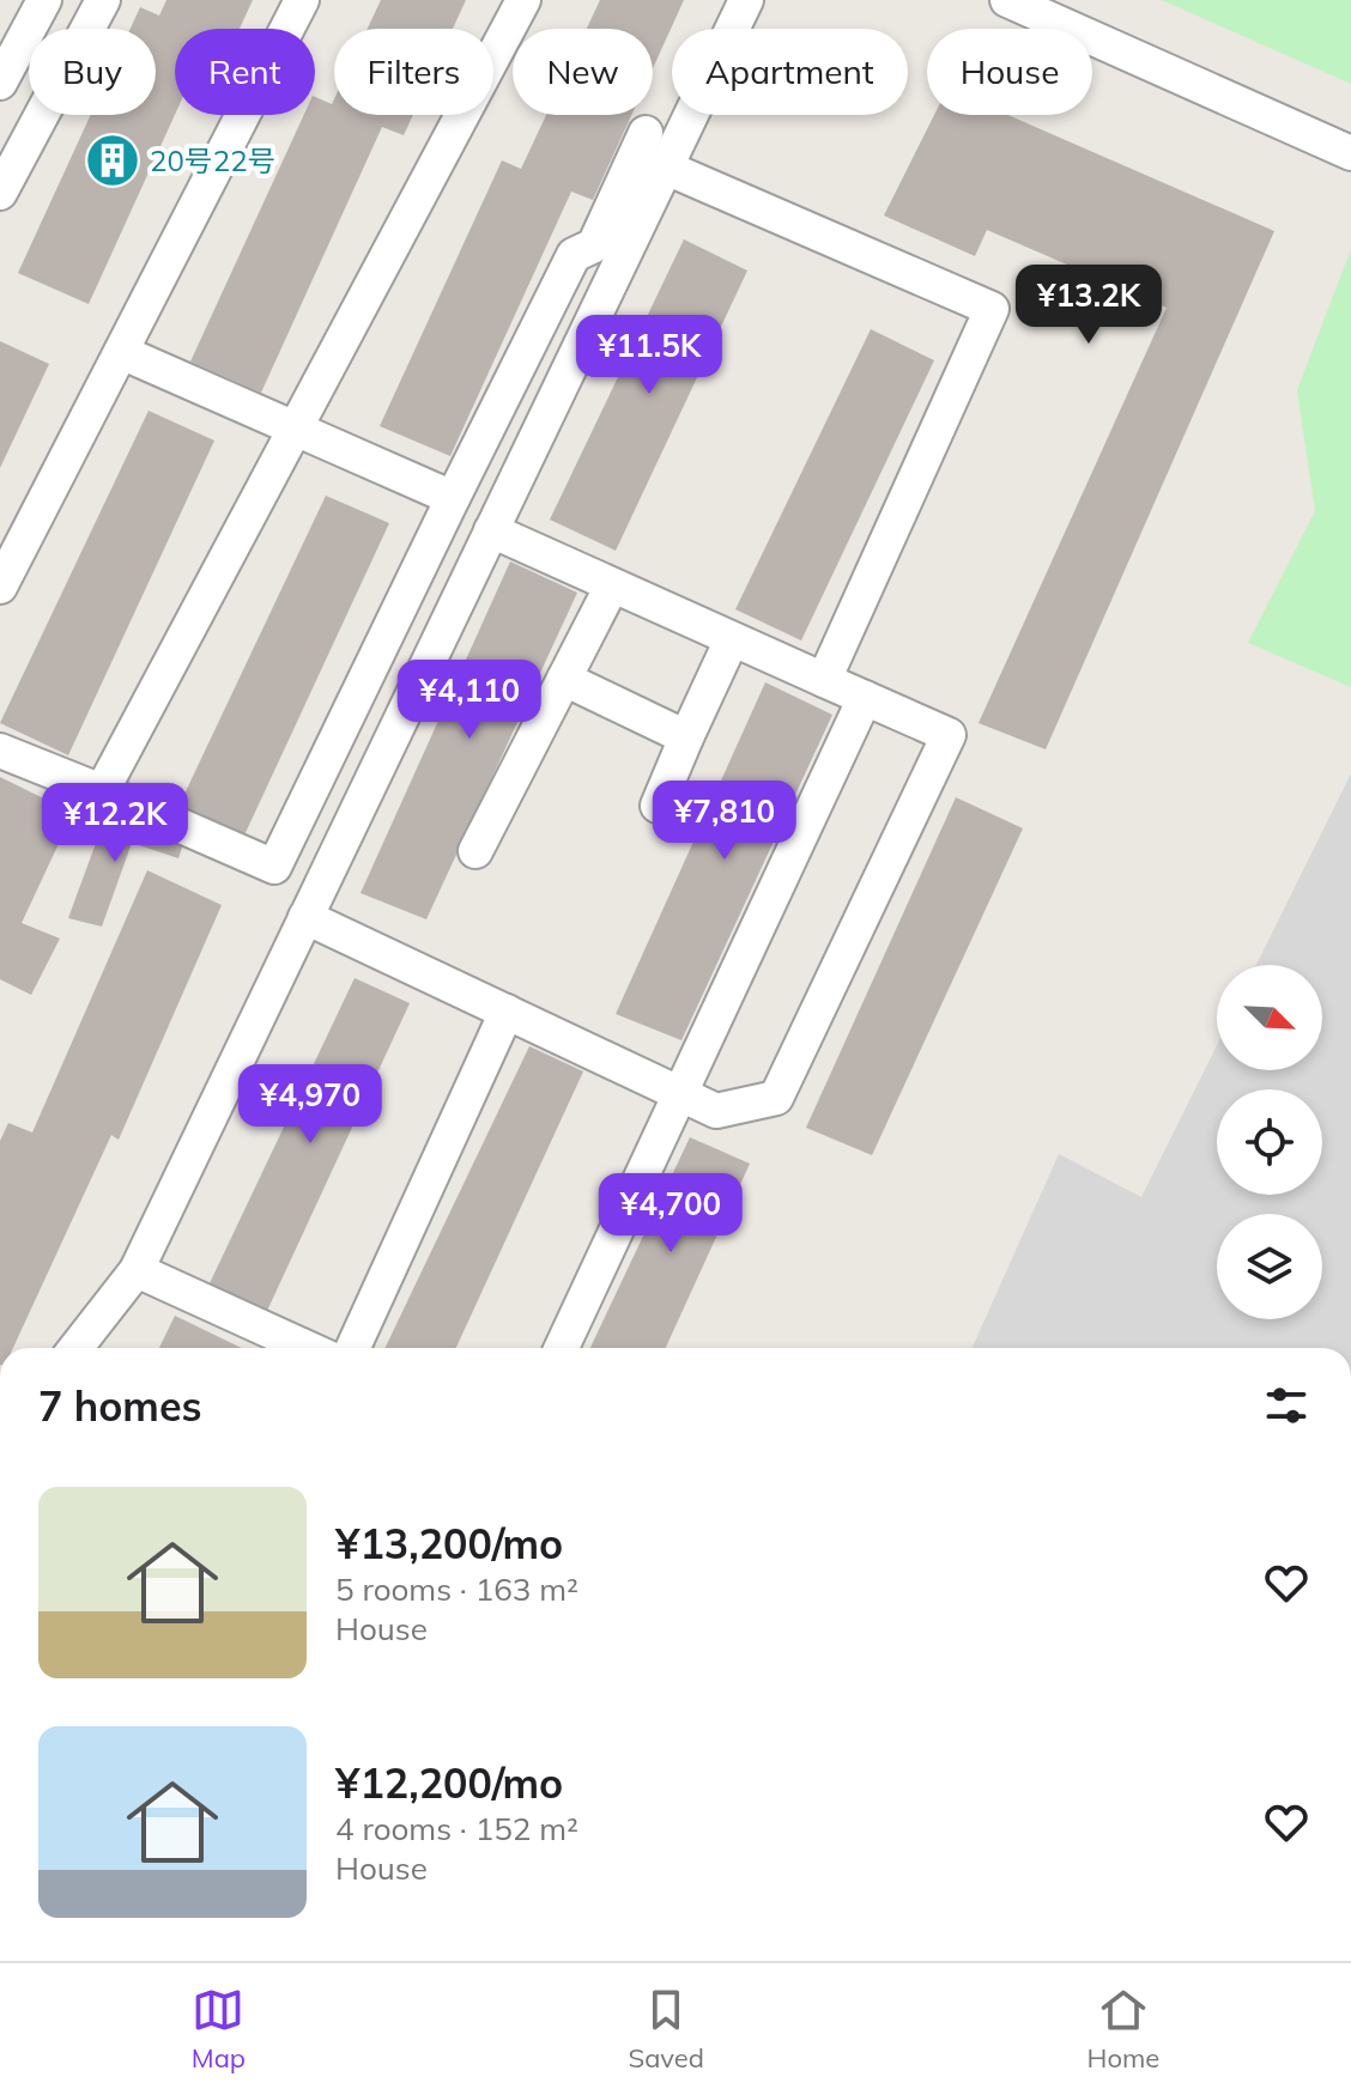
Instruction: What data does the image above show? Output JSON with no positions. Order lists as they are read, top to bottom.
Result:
{
  "places": {
    "building": ["20号22号"]
  },
  "north": "bottom right",
  "page": {
    "chip": [
      "Buy",
      "Rent",
      "Filters",
      "New",
      "Apartment",
      "House"
    ],
    "price": [
      "¥13.2K",
      "¥11.5K",
      "¥4,110",
      "¥7,810",
      "¥12.2K",
      "¥4,970",
      "¥4,700"
    ],
    "heading": "7 homes",
    "list": [
      {
        "name": "¥13,200/mo",
        "note": "5 rooms · 163 m² · House"
      },
      {
        "name": "¥12,200/mo",
        "note": "4 rooms · 152 m² · House"
      }
    ],
    "tabs": ["Map", "Saved", "Home"]
  }
}
